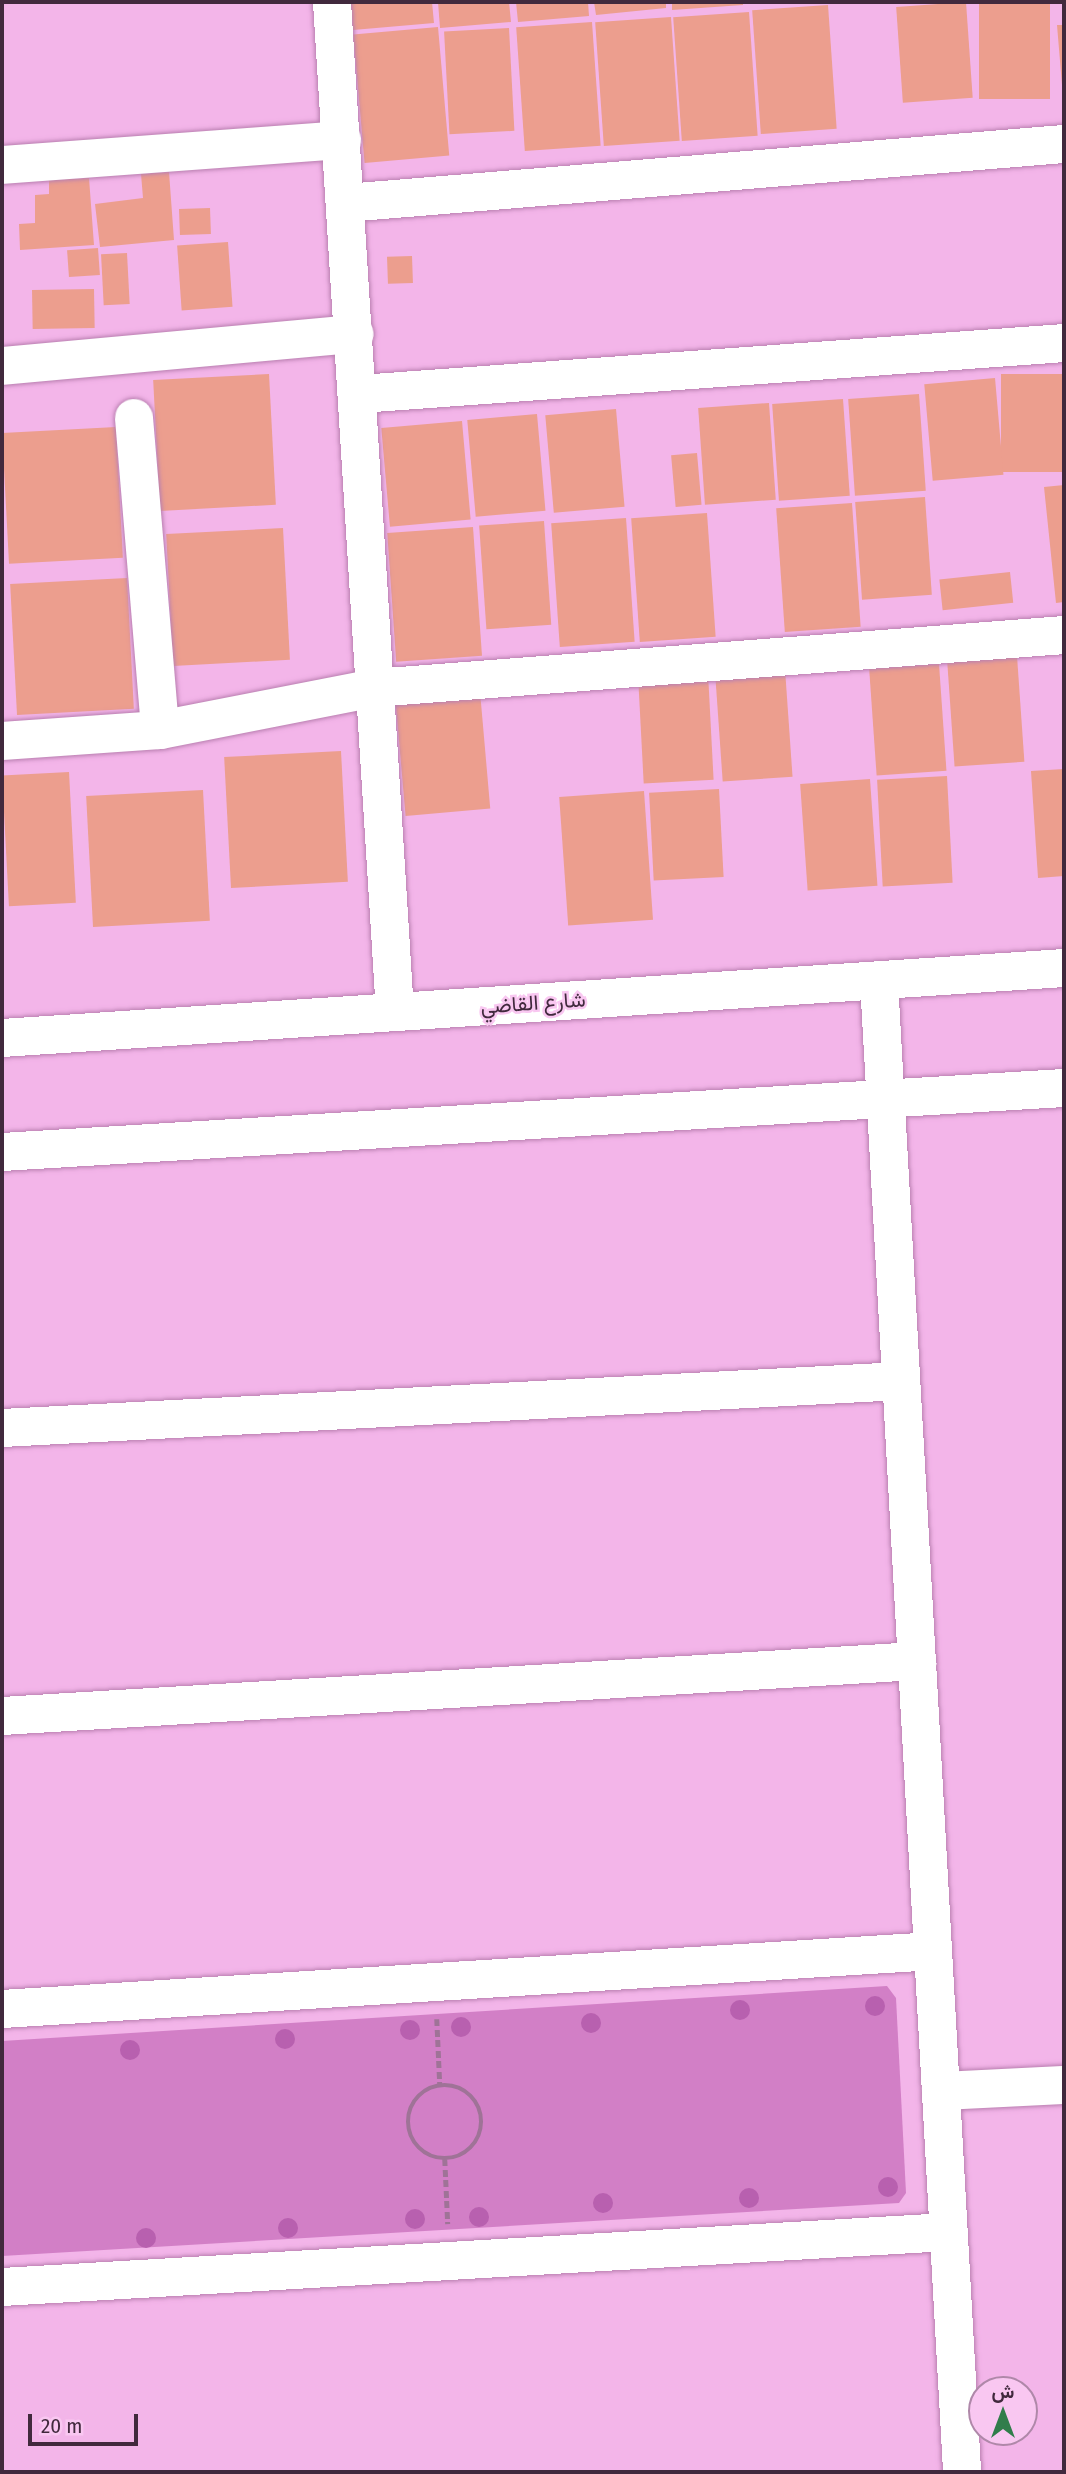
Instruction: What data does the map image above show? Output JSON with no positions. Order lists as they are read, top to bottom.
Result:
{
  "streets": {
    "street": ["شارع القاضي"]
  },
  "scale_bar": "20 m",
  "north": "top"
}
